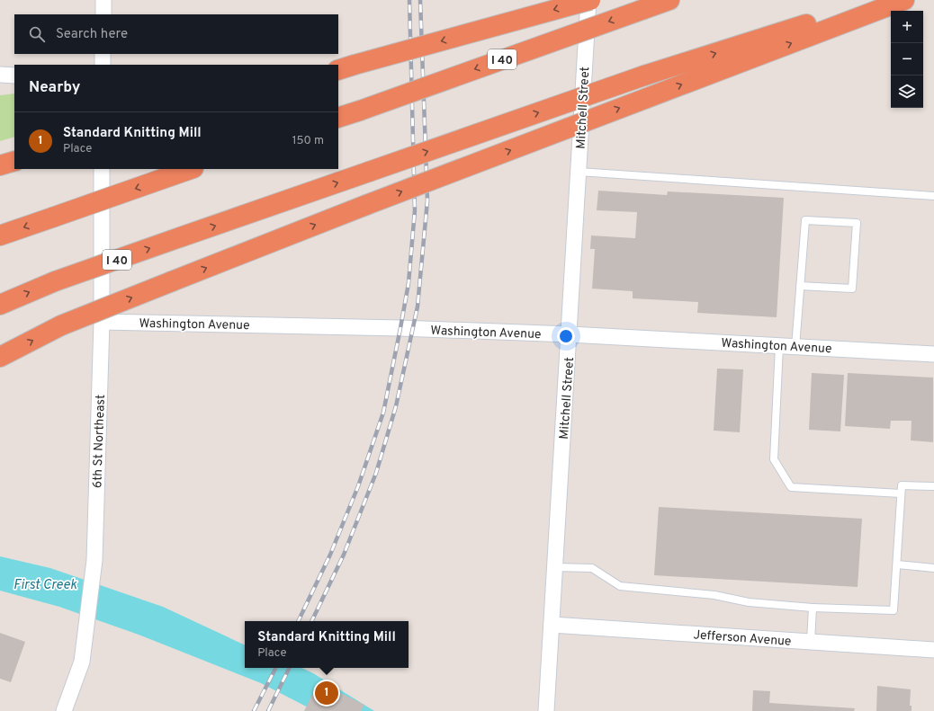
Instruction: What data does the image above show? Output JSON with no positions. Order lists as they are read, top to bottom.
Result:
{
  "streets": {
    "highway": ["I 40"],
    "street": [
      "Mitchell Street",
      "Washington Avenue",
      "6th St Northeast",
      "Jefferson Avenue"
    ]
  },
  "crossings": [
    ["Mitchell Street", "Washington Avenue"],
    ["Mitchell Street", "Jefferson Avenue"],
    ["Washington Avenue", "6th St Northeast"]
  ],
  "water": ["First Creek"],
  "page": {
    "map_buttons": ["+", "−"],
    "search": "Search here",
    "heading": "Nearby",
    "list": [
      {
        "mark": "1",
        "name": "Standard Knitting Mill",
        "note": "Place",
        "value": "150 m"
      }
    ],
    "popup": ["Standard Knitting Mill", "Place"],
    "pins": "1"
  }
}
